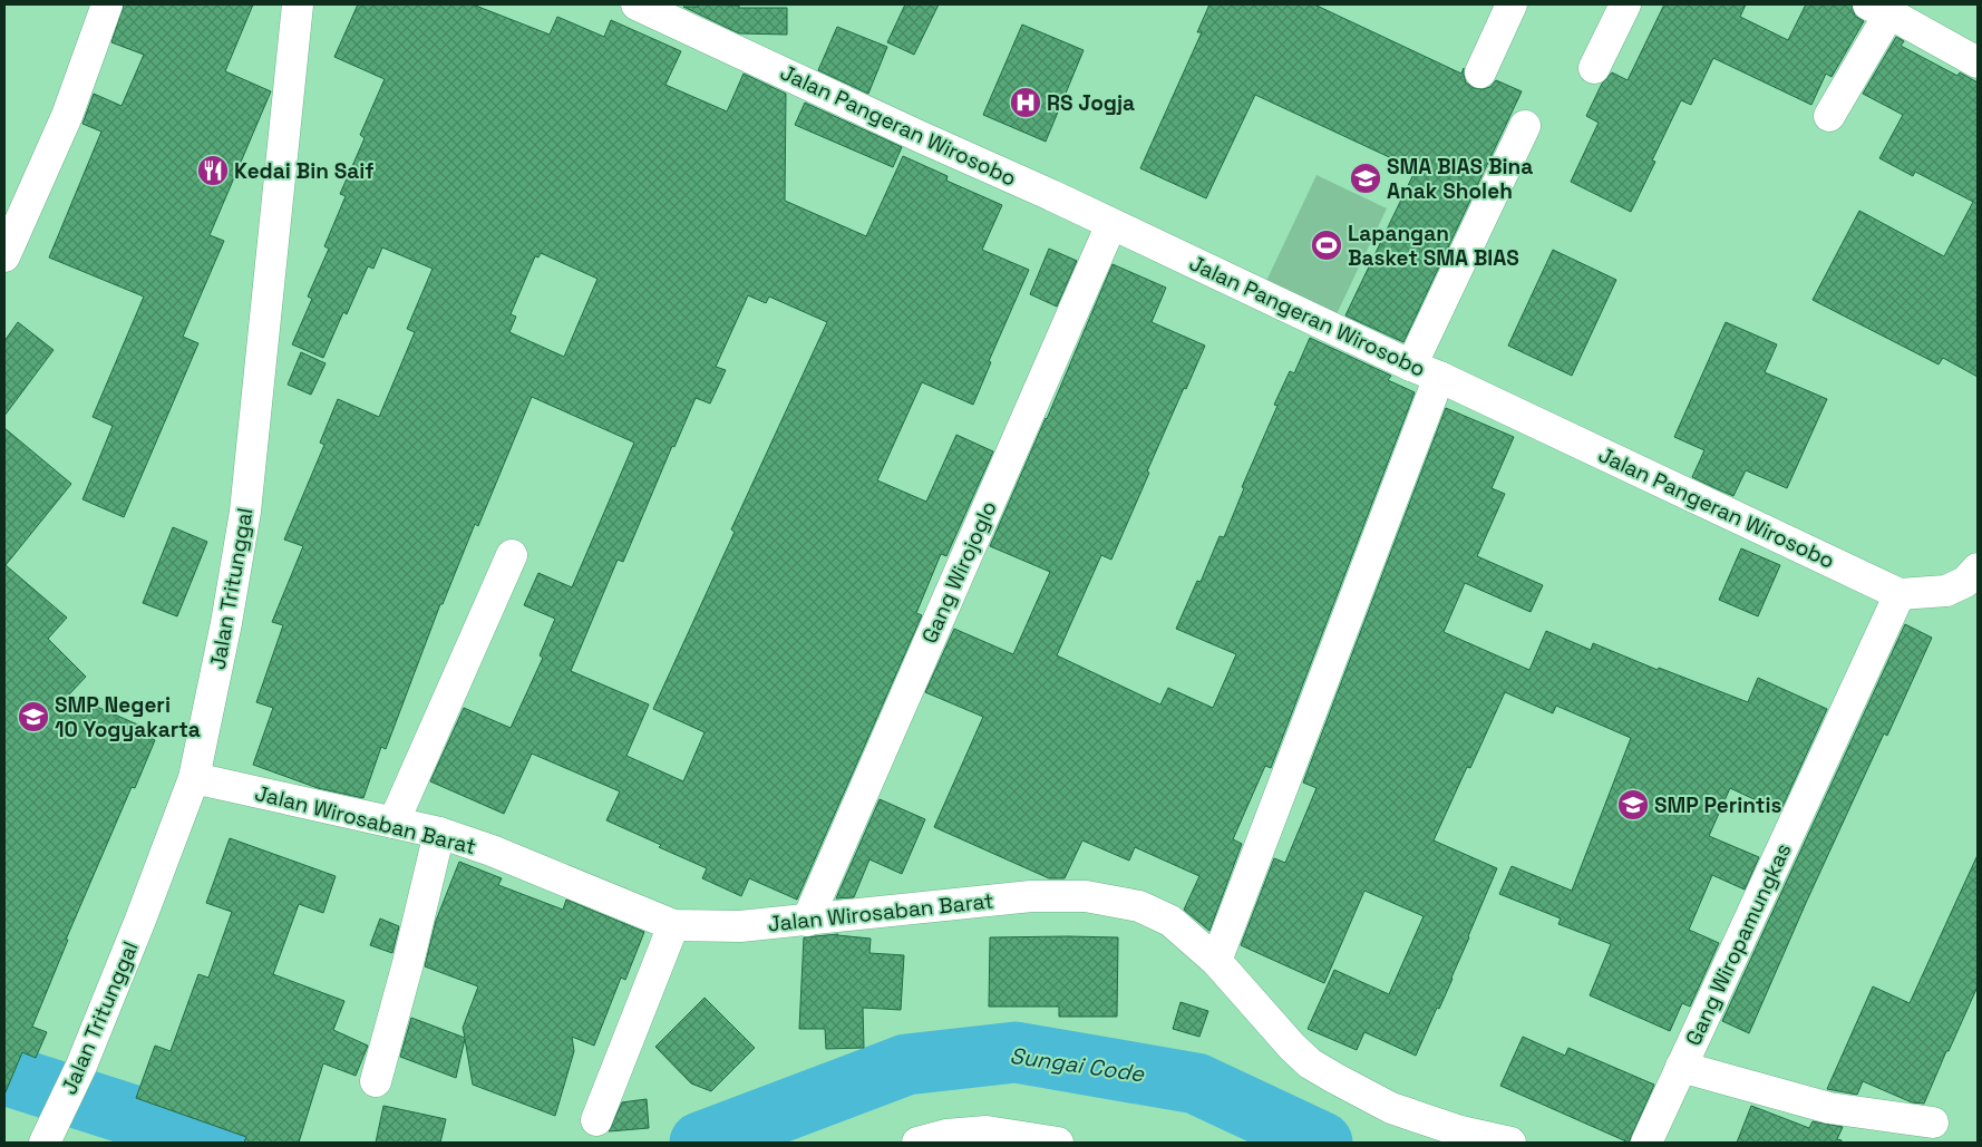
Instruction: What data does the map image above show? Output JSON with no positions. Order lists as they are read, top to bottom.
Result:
{
  "streets": {
    "street": [
      "Jalan Pangeran Wirosobo",
      "Gang Wirojoglo",
      "Jalan Tritunggal",
      "Jalan Wirosaban Barat",
      "Gang Wiropamungkas"
    ]
  },
  "crossings": [
    ["Jalan Pangeran Wirosobo", "Gang Wirojoglo"],
    ["Jalan Pangeran Wirosobo", "Gang Wiropamungkas"],
    ["Gang Wirojoglo", "Jalan Wirosaban Barat"],
    ["Jalan Tritunggal", "Jalan Wirosaban Barat"]
  ],
  "water": ["Sungai Code"],
  "places": {
    "hospital": ["RS Jogja"],
    "restaurant": ["Kedai Bin Saif"],
    "school or university": ["SMA BIAS Bina Anak Sholeh", "SMP Negeri 10 Yogyakarta", "SMP Perintis"],
    "sports": ["Lapangan Basket SMA BIAS"]
  }
}
